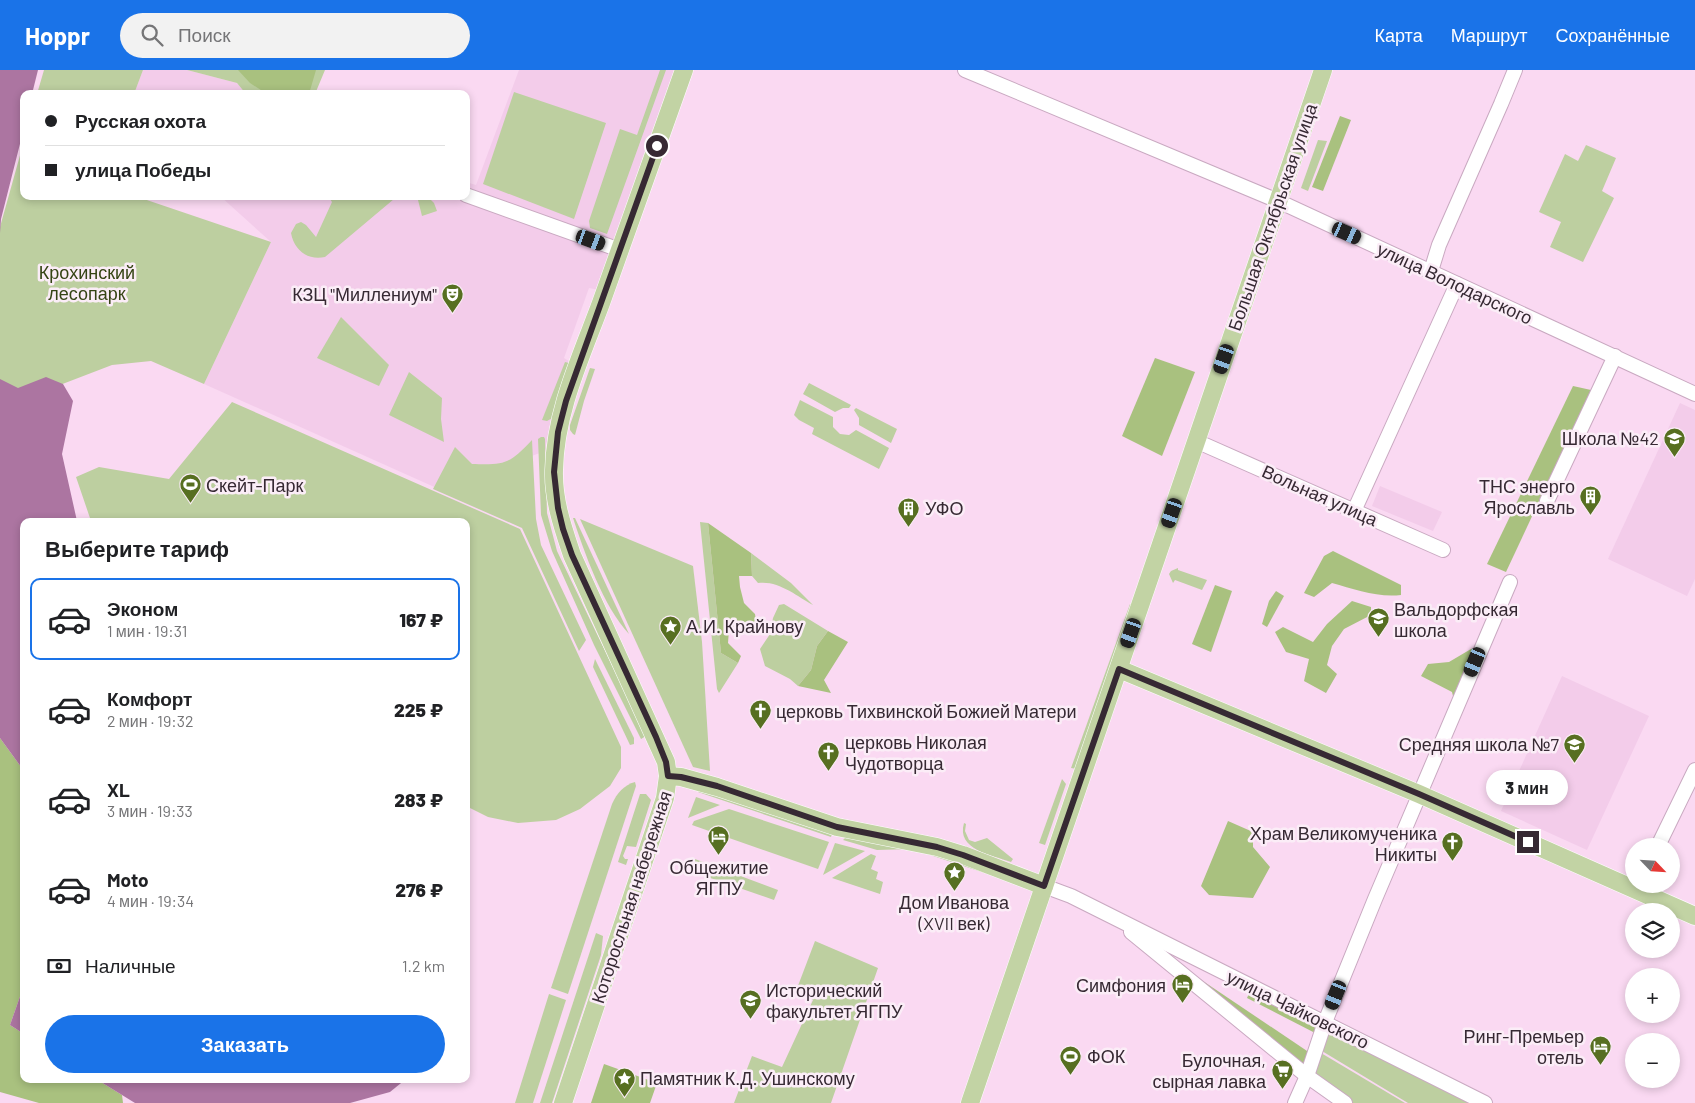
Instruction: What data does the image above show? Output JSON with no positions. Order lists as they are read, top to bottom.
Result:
{
  "streets": {
    "main road": ["Большая Октябрьская улица", "Которосльная набережная", "улица Чайковского"],
    "street": ["улица Володарского", "Вольная улица"]
  },
  "crossings": [
    ["Большая Октябрьская улица", "улица Володарского"],
    ["Большая Октябрьская улица", "Вольная улица"],
    ["Большая Октябрьская улица", "улица Чайковского"],
    ["Которосльная набережная", "улица Чайковского"]
  ],
  "parks": ["Крохинский лесопарк"],
  "places": {
    "theatre": ["КЗЦ \"Миллениум\""],
    "school or university": [
      "Школа №42",
      "Вальдорфская школа",
      "Средняя школа №7",
      "Исторический факультет ЯГПУ"
    ],
    "sports": ["Скейт-Парк", "ФОК"],
    "building": ["ТНС энерго Ярославль", "УФО"],
    "place": ["А.И. Крайнову", "Дом Иванова (XVII век)", "Памятник К.Д. Ушинскому"],
    "church": ["церковь Тихвинской Божией Матери", "церковь Николая Чудотворца", "Храм Великомученика Никиты"],
    "hotel": ["Общежитие ЯГПУ", "Симфония", "Ринг-Премьер отель"],
    "supermarket": ["Булочная, сырная лавка"]
  },
  "north": "bottom right",
  "page": {
    "header": "Hoppr",
    "search": "Поиск",
    "nav": ["Карта", "Маршрут", "Сохранённые"],
    "banner": ["Русская охота", "улица Победы"],
    "heading": "Выберите тариф",
    "list": [
      {
        "name": "Эконом",
        "note": "1 мин · 19:31",
        "value": "167 ₽"
      },
      {
        "name": "Комфорт",
        "note": "2 мин · 19:32",
        "value": "225 ₽"
      },
      {
        "name": "XL",
        "note": "3 мин · 19:33",
        "value": "283 ₽"
      },
      {
        "name": "Moto",
        "note": "4 мин · 19:34",
        "value": "276 ₽"
      }
    ],
    "bubble": "3 мин",
    "map_buttons": ["+", "−"],
    "pay": ["Наличные", "1.2 km"],
    "buttons": "Заказать"
  }
}
